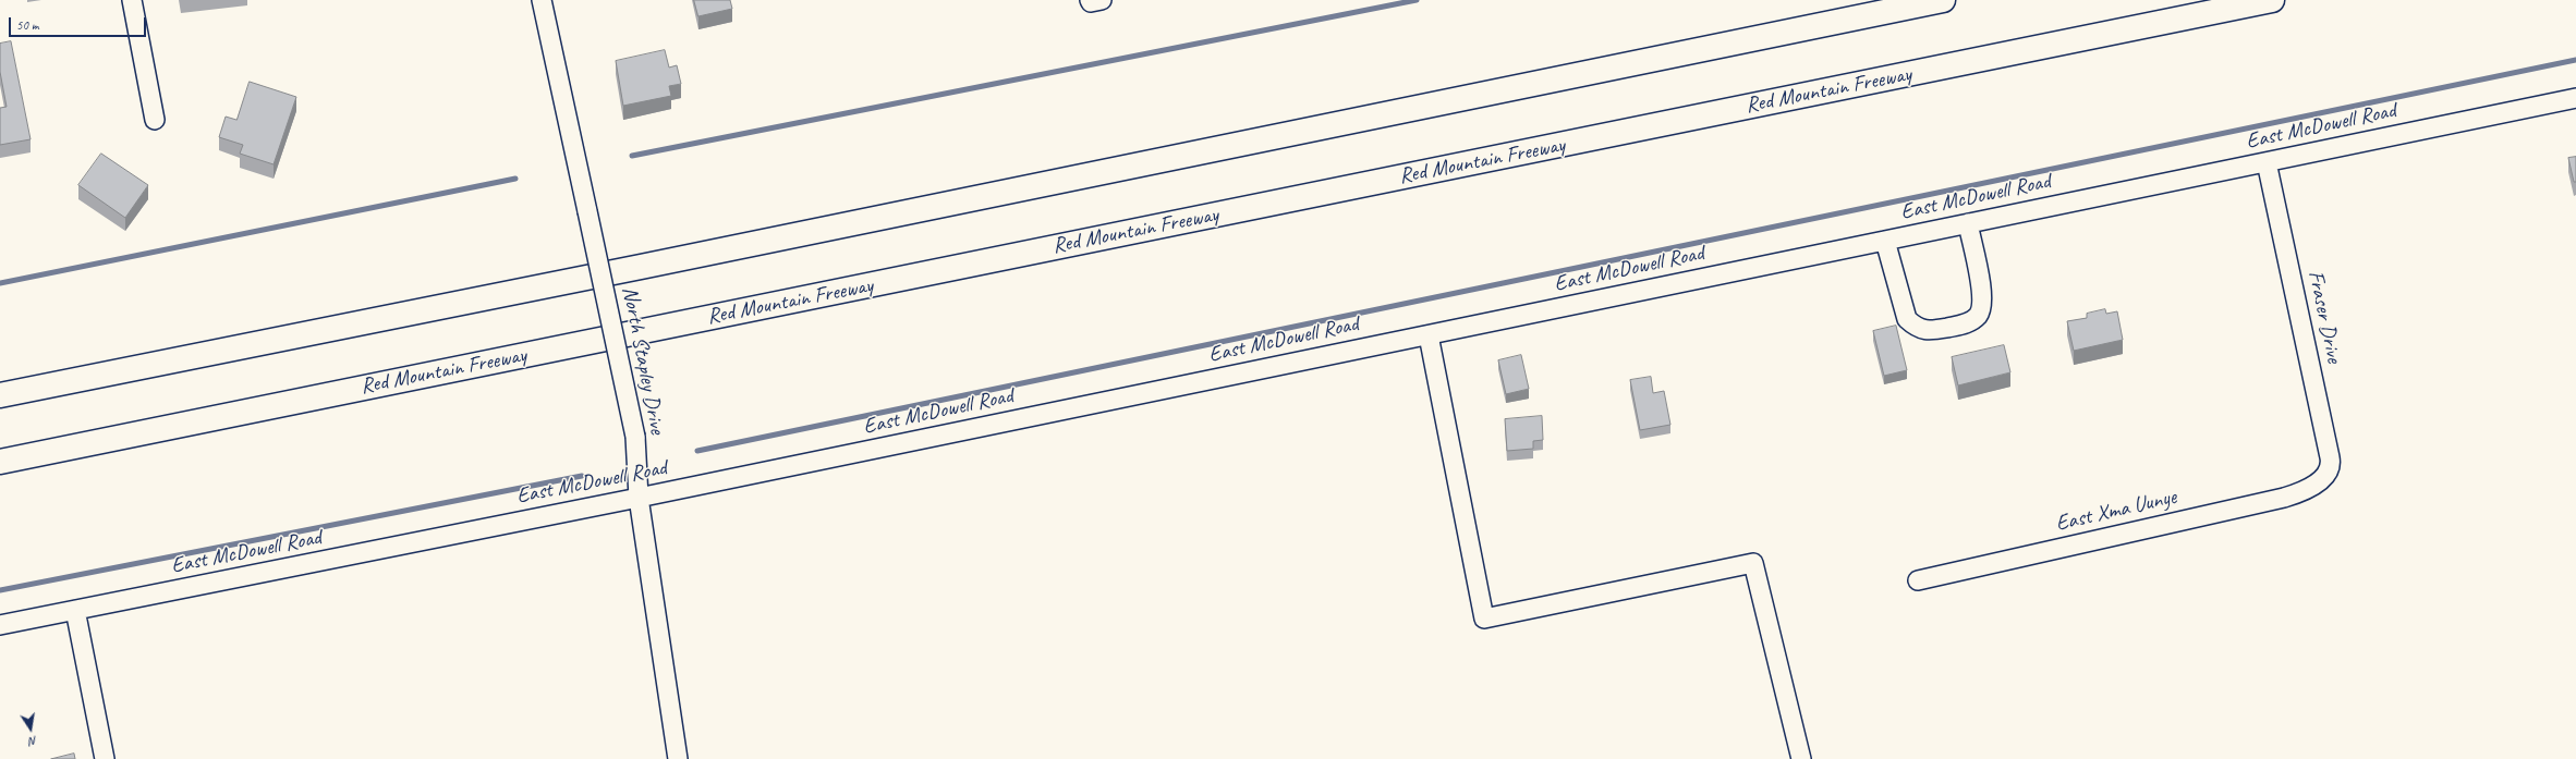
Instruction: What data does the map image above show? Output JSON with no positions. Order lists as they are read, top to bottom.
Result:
{
  "streets": {
    "highway": ["Red Mountain Freeway"],
    "street": [
      "East McDowell Road",
      "Fraser Drive",
      "North Stapley Drive",
      "East Xma Uunye"
    ]
  },
  "crossings": [
    ["East McDowell Road", "Fraser Drive"],
    ["East McDowell Road", "North Stapley Drive"],
    ["Fraser Drive", "East Xma Uunye"]
  ],
  "scale_bar": "50 m",
  "north": "bottom"
}
